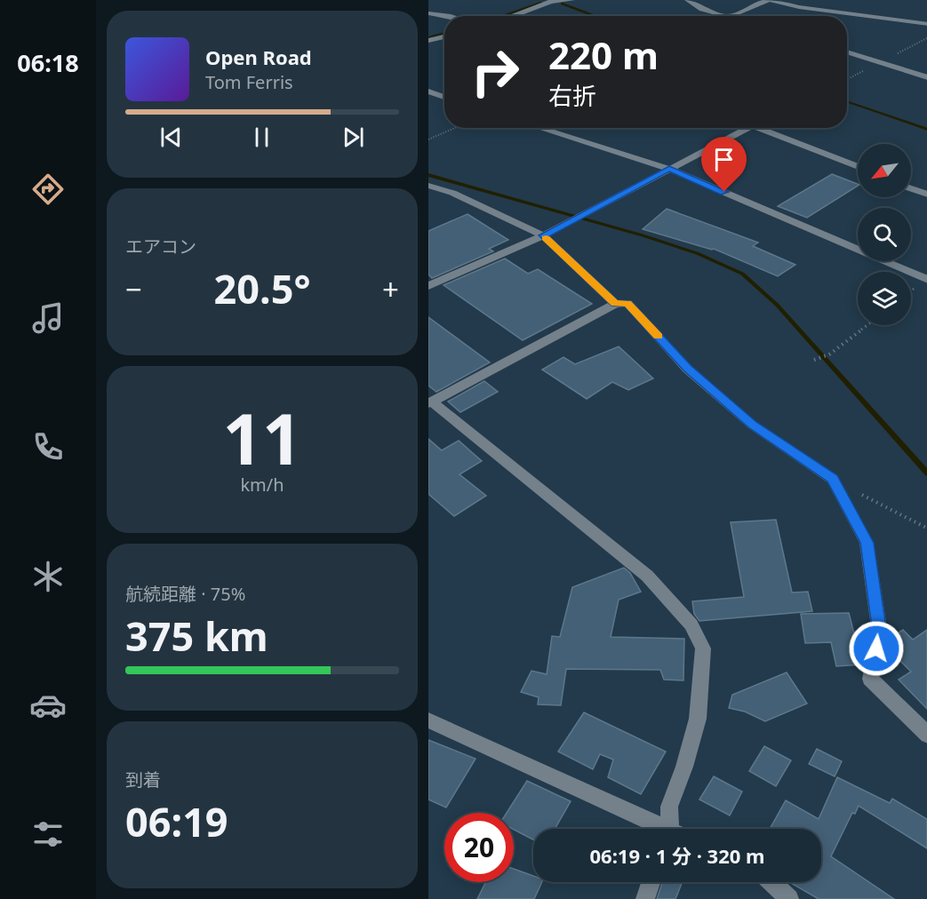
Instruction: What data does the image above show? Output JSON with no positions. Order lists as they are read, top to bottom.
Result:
{
  "north": "bottom left",
  "page": {
    "tabs": "06:18",
    "turn": ["220 m", "右折"],
    "song": ["Open Road", "Tom Ferris"],
    "tile": [
      "エアコン",
      ["11", "km/h"],
      ["航続距離 · 75%", "375 km"],
      ["到着", "06:19"]
    ],
    "heat": ["−", "20.5°", "+"],
    "limit": "20",
    "trip": "06:19 · 1 分 · 320 m"
  }
}
